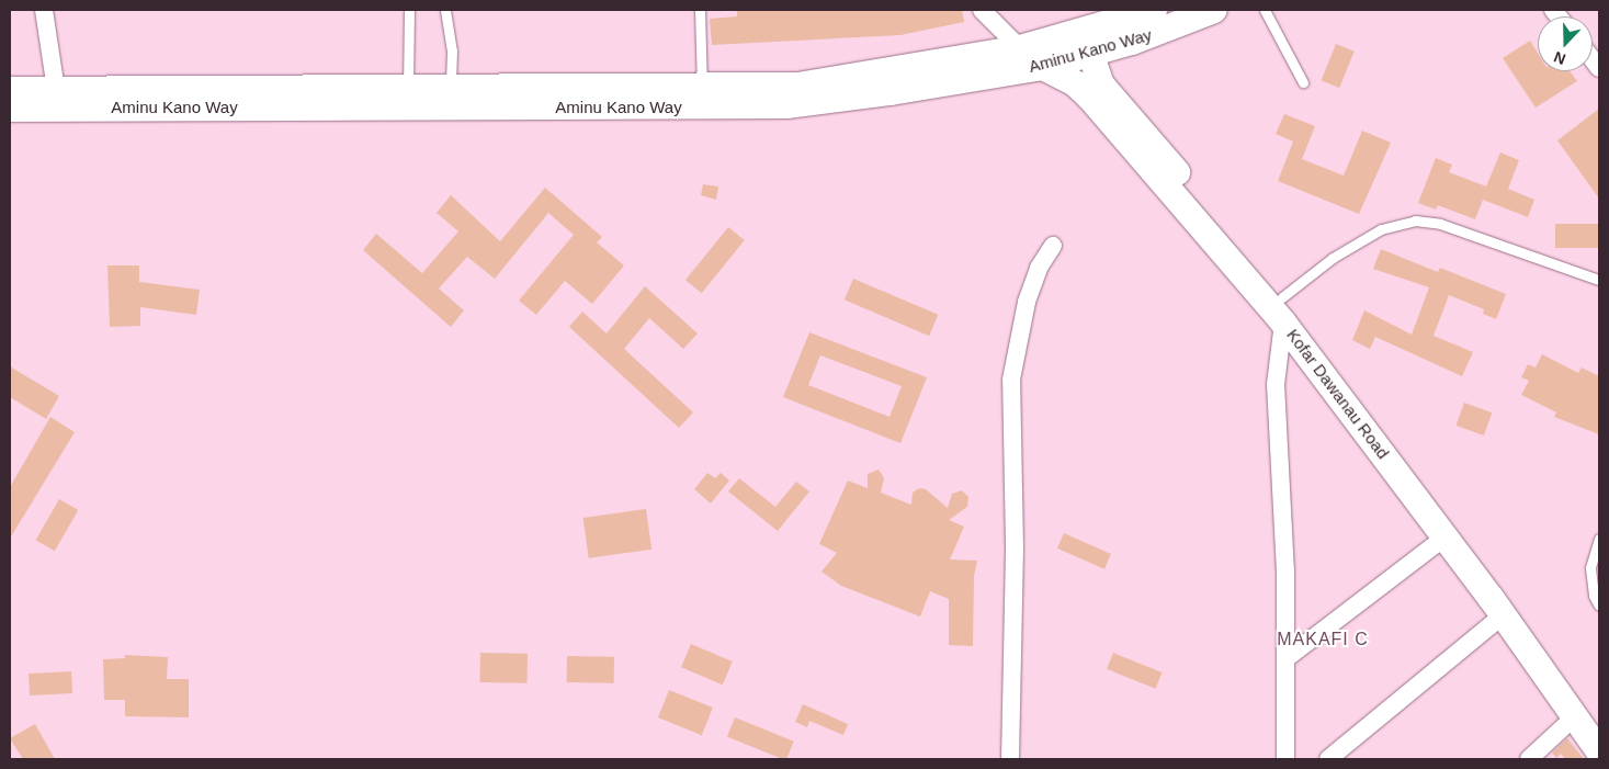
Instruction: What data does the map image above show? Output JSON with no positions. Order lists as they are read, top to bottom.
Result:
{
  "streets": {
    "main road": ["Aminu Kano Way", "Kofar Dawanau Road"]
  },
  "crossings": [
    ["Aminu Kano Way", "Kofar Dawanau Road"]
  ],
  "districts": ["MAKAFI C"],
  "north": "bottom"
}
